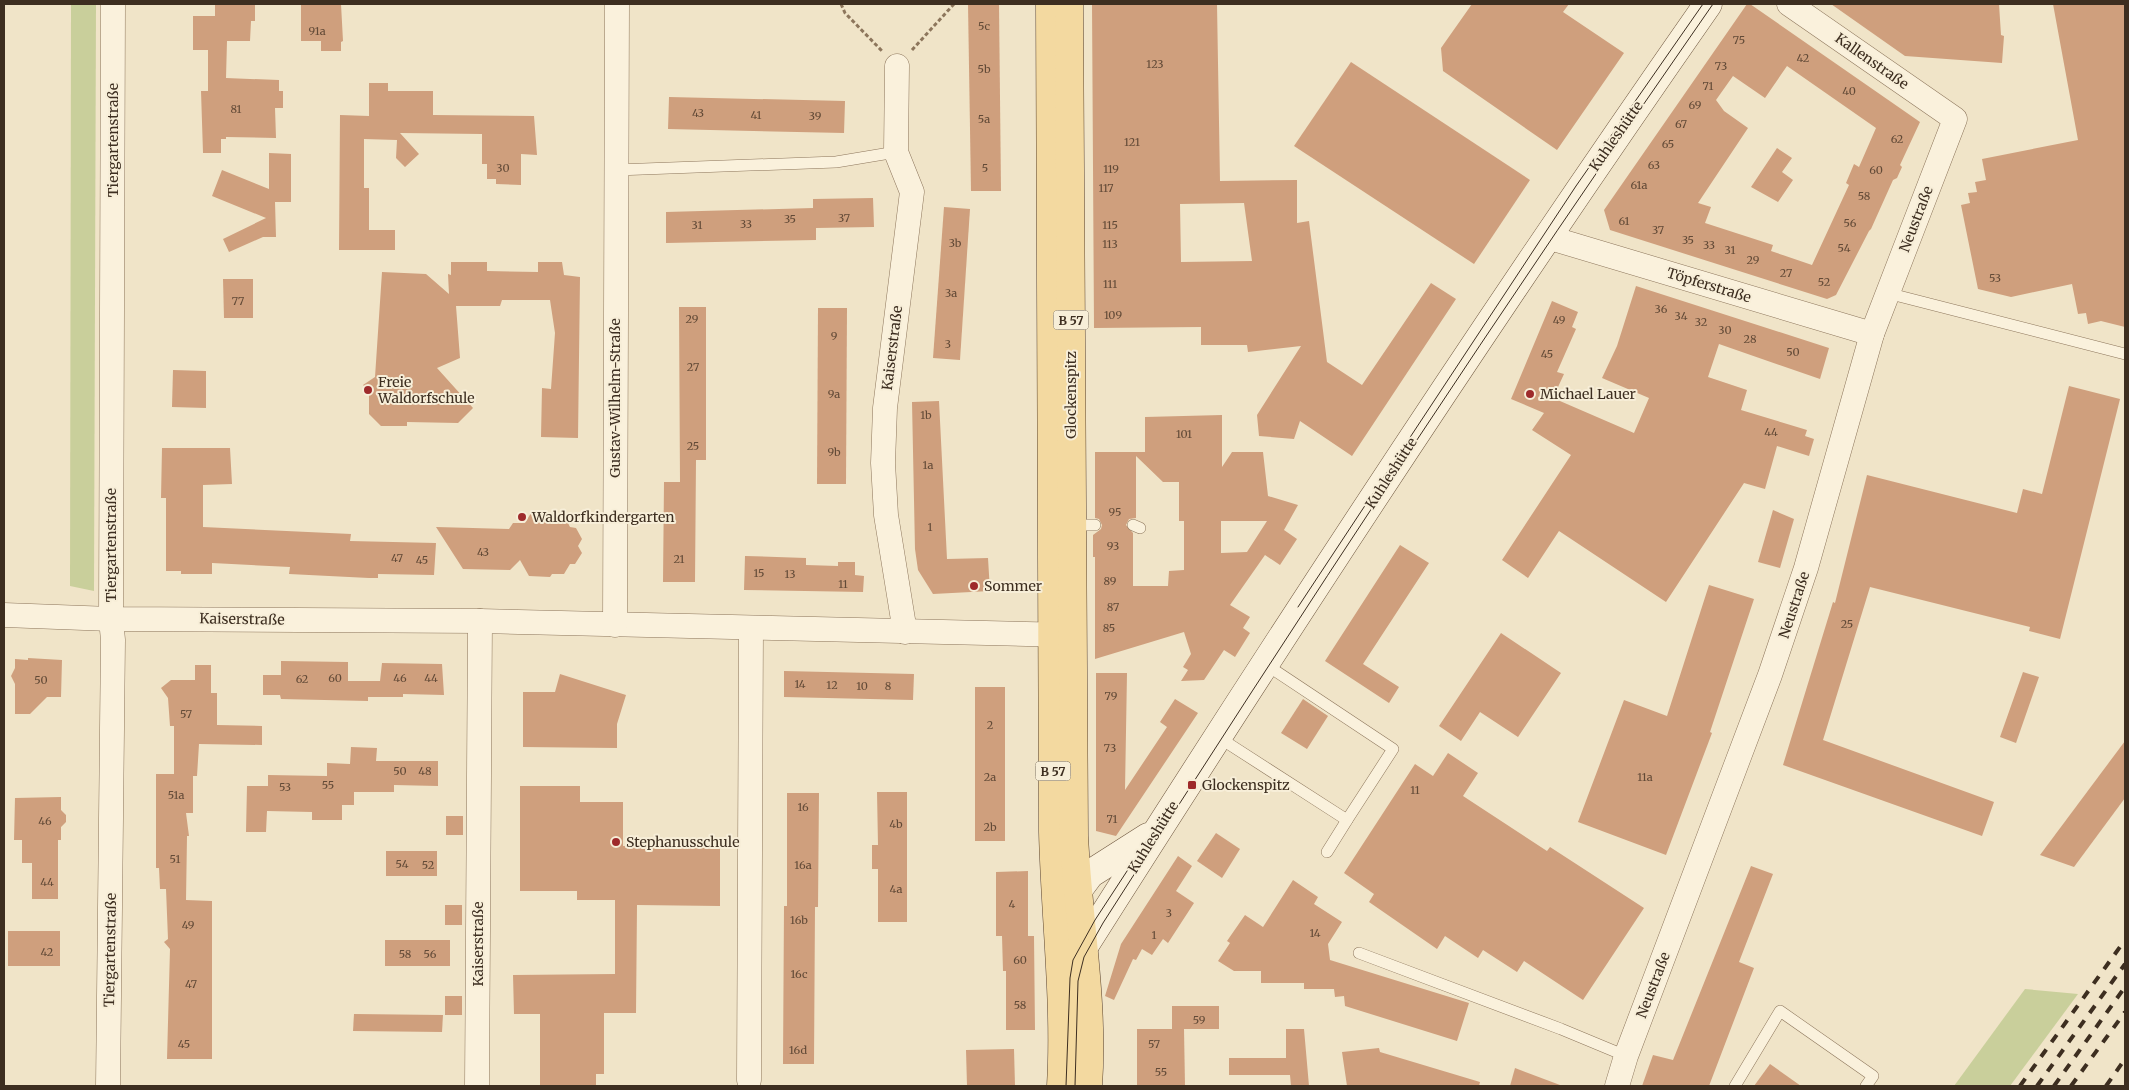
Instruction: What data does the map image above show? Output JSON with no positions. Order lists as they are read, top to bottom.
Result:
{
  "streets": {
    "main road": ["B 57", "Glockenspitz"],
    "street": [
      "Kallenstraße",
      "Kuhleshütte",
      "Tiergartenstraße",
      "Neustraße",
      "Töpferstraße",
      "Kaiserstraße",
      "Gustav-Wilhelm-Straße"
    ]
  },
  "crossings": [
    ["Kallenstraße", "Neustraße"],
    ["Kuhleshütte", "Töpferstraße"],
    ["Kuhleshütte", "Glockenspitz"],
    ["Tiergartenstraße", "Kaiserstraße"],
    ["Neustraße", "Töpferstraße"],
    ["Kaiserstraße", "Glockenspitz"],
    ["Kaiserstraße", "Gustav-Wilhelm-Straße"]
  ],
  "places": {
    "other": [
      "Freie Waldorfschule",
      "Michael Lauer",
      "Waldorfkindergarten",
      "Sommer",
      "Stephanusschule"
    ],
    "transit": ["Glockenspitz"]
  },
  "house_numbers": [
    "5c",
    "91a",
    "75",
    "42",
    "123",
    "73",
    "5b",
    "71",
    "40",
    "69",
    "81",
    "43",
    "41",
    "39",
    "5a",
    "67",
    "62",
    "121",
    "65",
    "63",
    "30",
    "5",
    "119",
    "60",
    "61a",
    "117",
    "58",
    "37",
    "35",
    "61",
    "56",
    "33",
    "31",
    "115",
    "37",
    "35",
    "3b",
    "113",
    "33",
    "54",
    "31",
    "29",
    "27",
    "53",
    "52",
    "111",
    "3a",
    "77",
    "36",
    "109",
    "34",
    "29",
    "49",
    "32",
    "30",
    "9",
    "28",
    "3",
    "50",
    "45",
    "27",
    "9a",
    "1b",
    "44",
    "101",
    "25",
    "9b",
    "1a",
    "95",
    "1",
    "93",
    "43",
    "47",
    "21",
    "45",
    "15",
    "13",
    "89",
    "11",
    "87",
    "25",
    "85",
    "60",
    "46",
    "44",
    "62",
    "50",
    "14",
    "12",
    "10",
    "8",
    "79",
    "57",
    "2",
    "73",
    "50",
    "48",
    "2a",
    "11a",
    "55",
    "53",
    "11",
    "51a",
    "16",
    "71",
    "46",
    "4b",
    "2b",
    "51",
    "54",
    "52",
    "16a",
    "44",
    "4a",
    "4",
    "3",
    "16b",
    "49",
    "14",
    "1",
    "42",
    "58",
    "56",
    "60",
    "16c",
    "47",
    "58",
    "59",
    "45",
    "57",
    "16d",
    "55"
  ]
}
